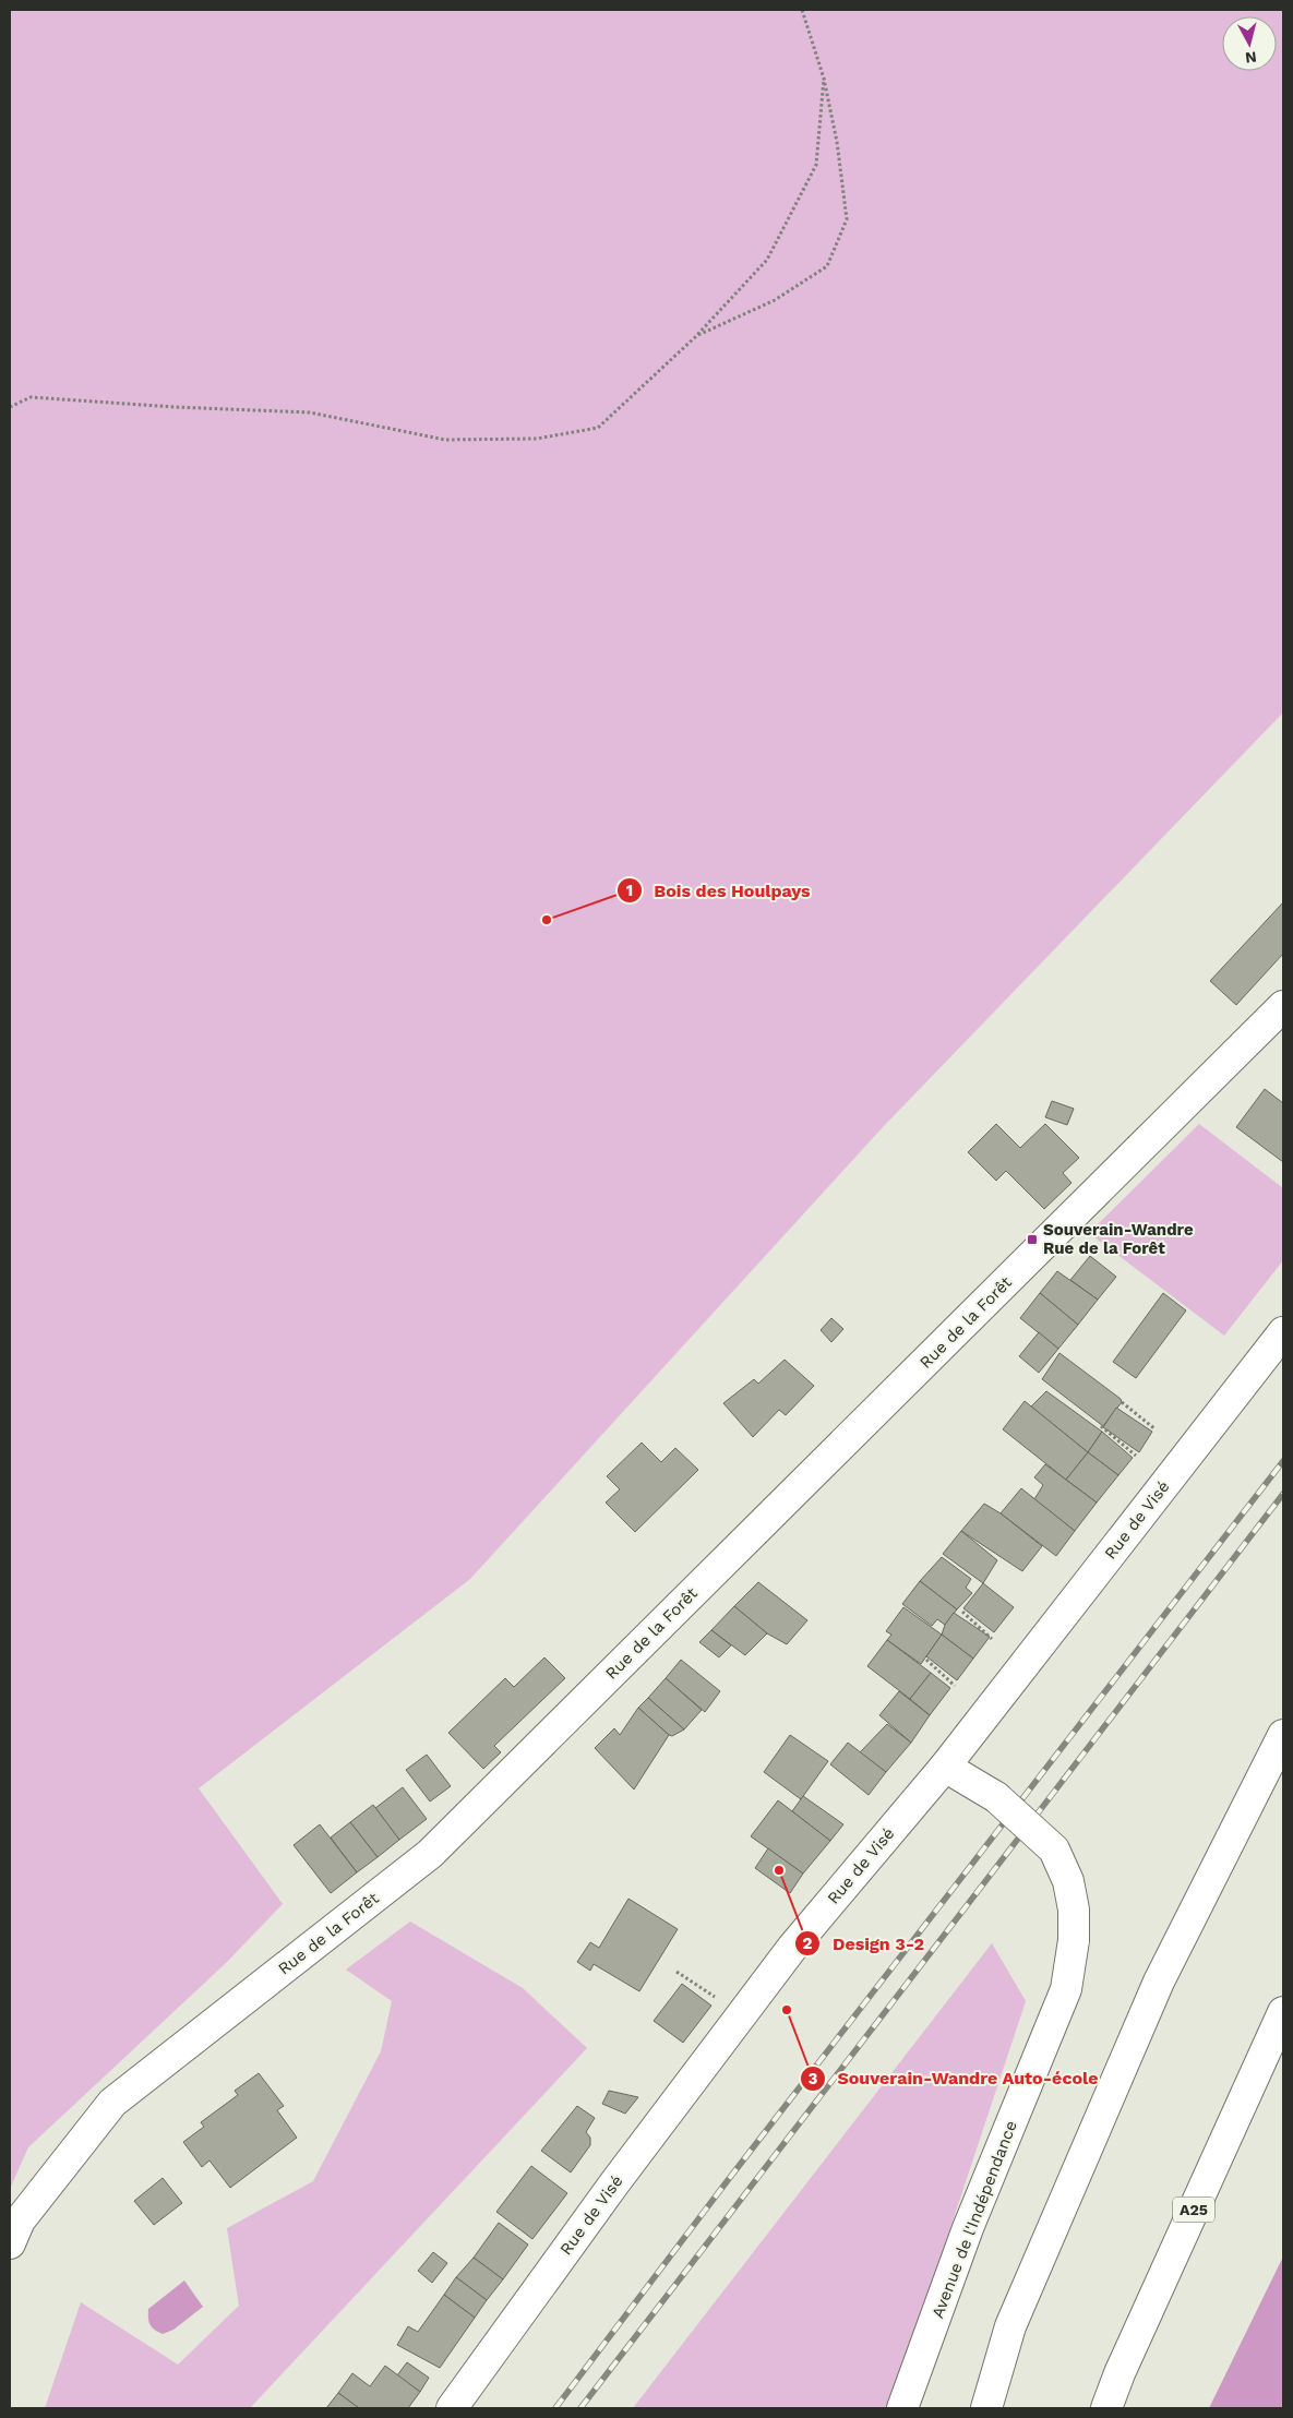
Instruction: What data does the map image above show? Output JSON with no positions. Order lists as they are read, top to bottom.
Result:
{
  "streets": {
    "main road": [
      "Rue de la Forêt",
      "Rue de Visé",
      "A25",
      "Avenue de l'Indépendance"
    ]
  },
  "crossings": [
    ["Rue de Visé", "Avenue de l'Indépendance"]
  ],
  "places": {
    "other": ["Bois des Houlpays", "Design 3-2", "Souverain-Wandre Auto-école"],
    "transit": ["Souverain-Wandre Rue de la Forêt"]
  },
  "north": "bottom"
}
